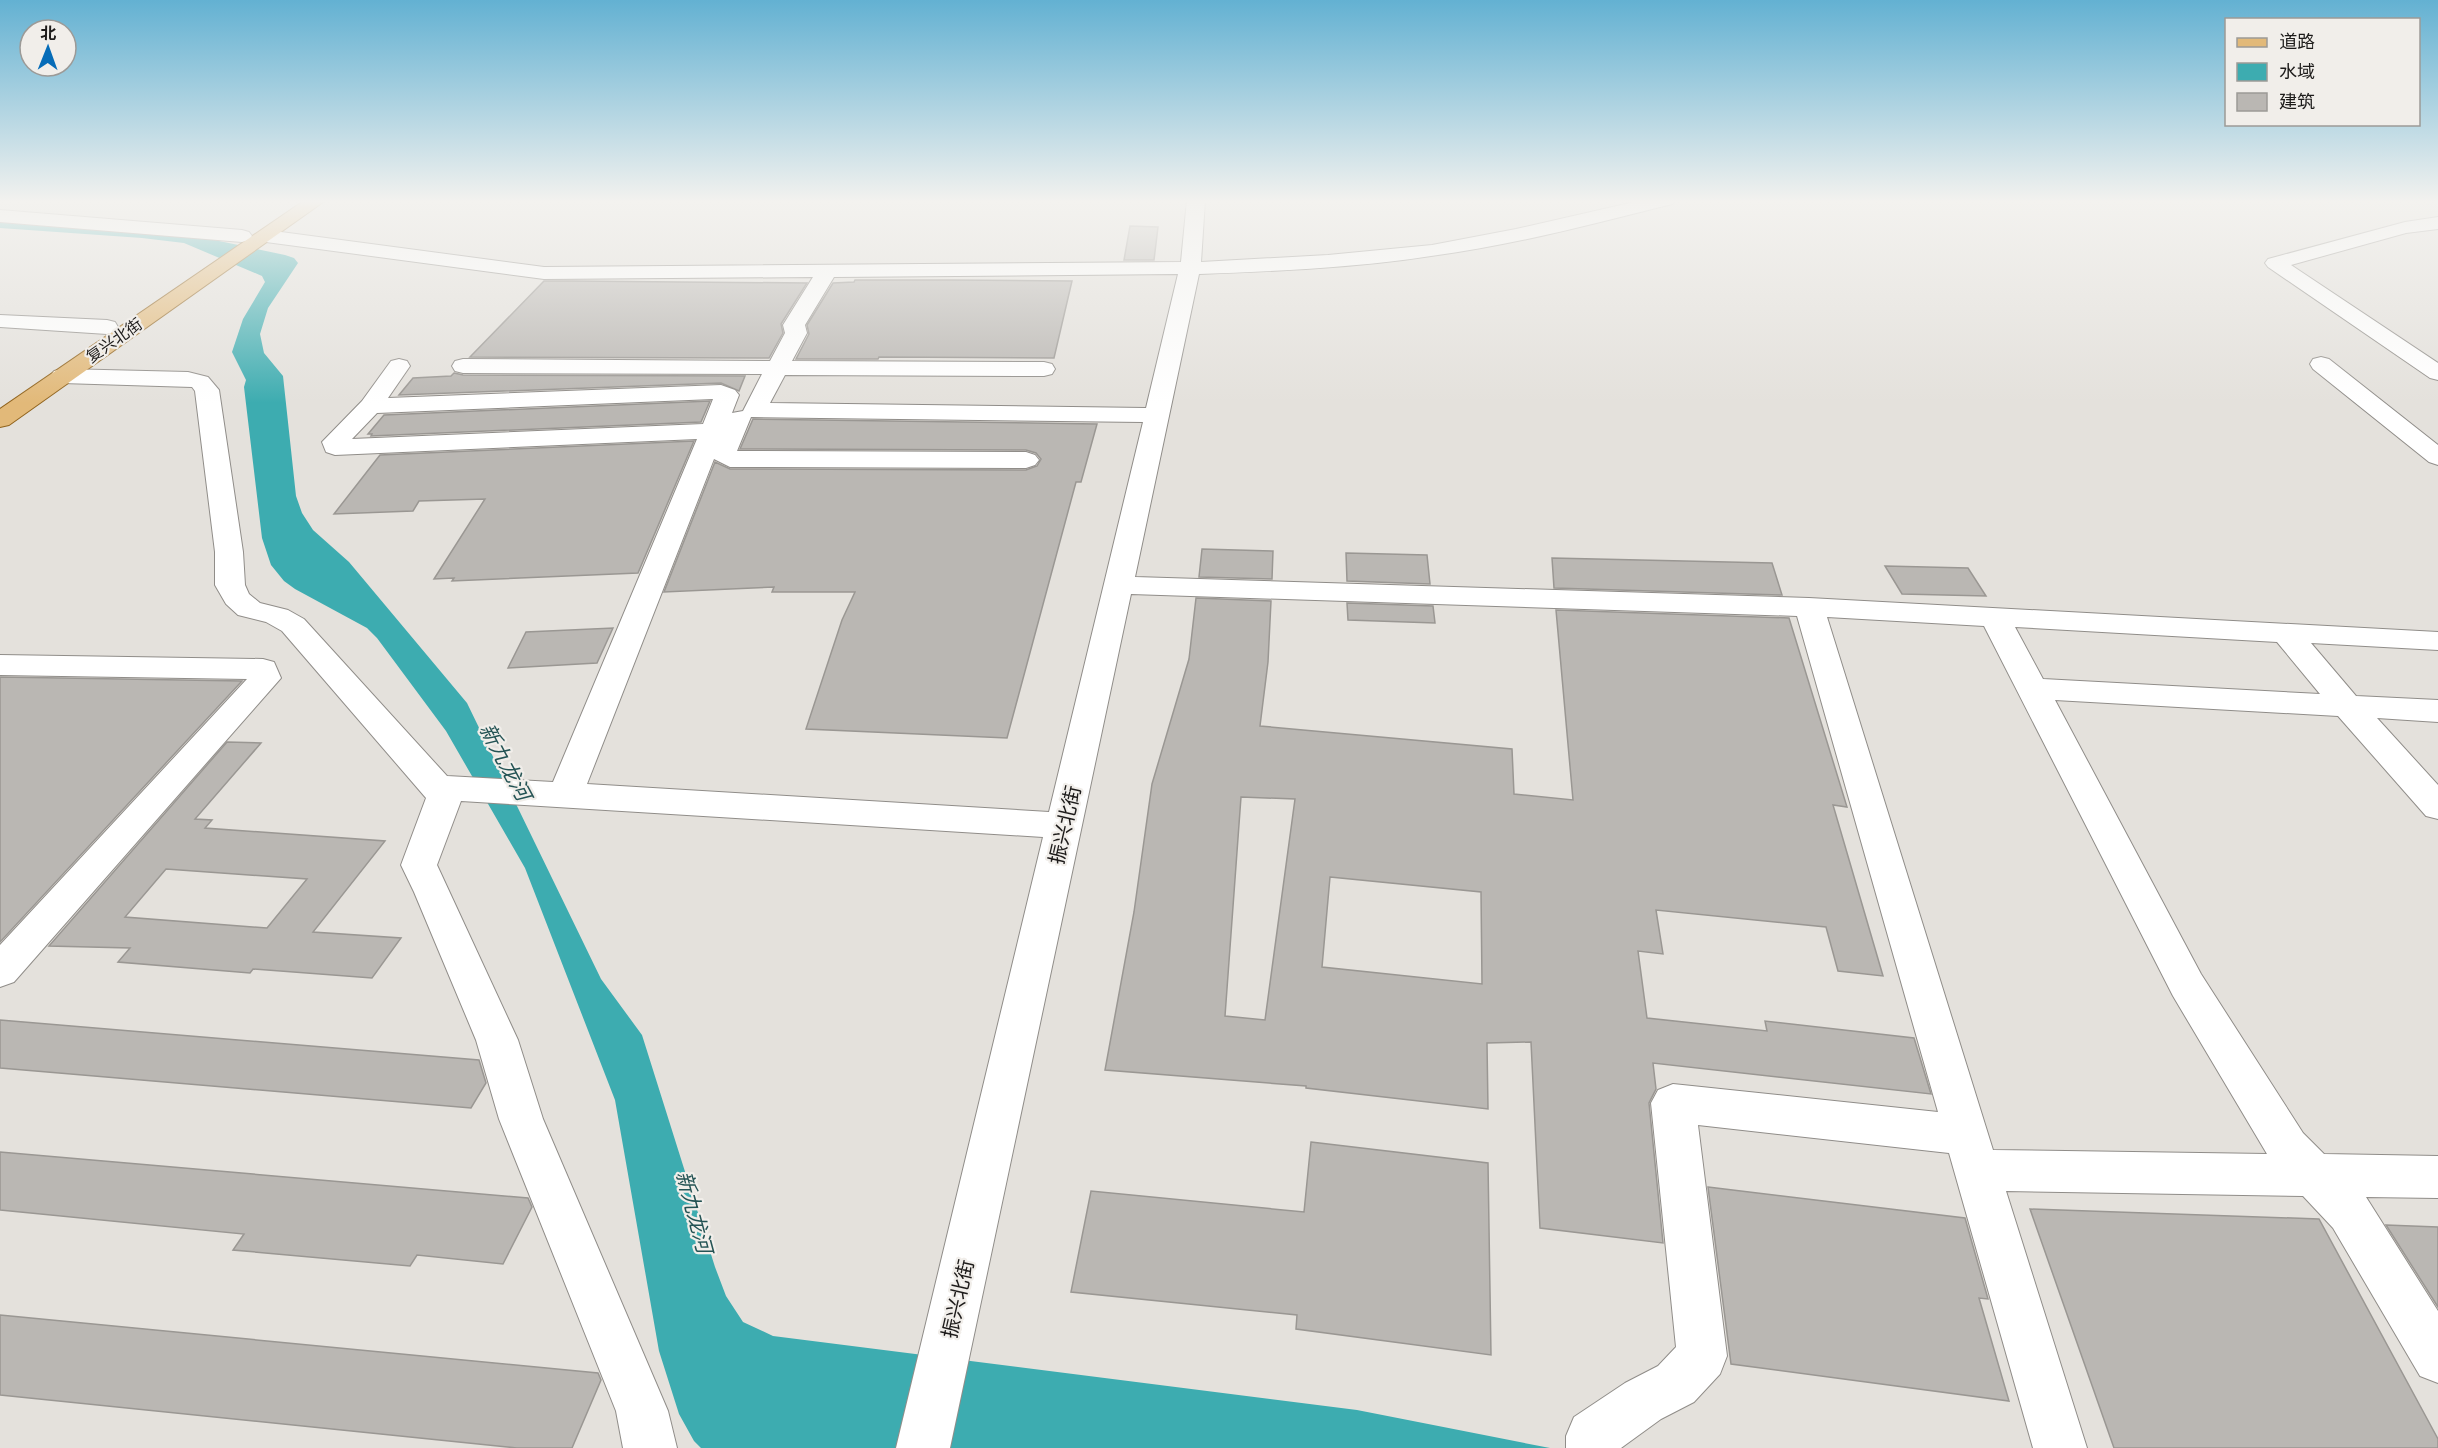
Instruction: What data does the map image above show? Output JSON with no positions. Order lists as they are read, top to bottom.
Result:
{
  "streets": {
    "main road": ["复兴北街"],
    "street": ["振兴北街"]
  },
  "water": ["新九龙河"],
  "legend": ["道路", "水域", "建筑"],
  "north": "top"
}
